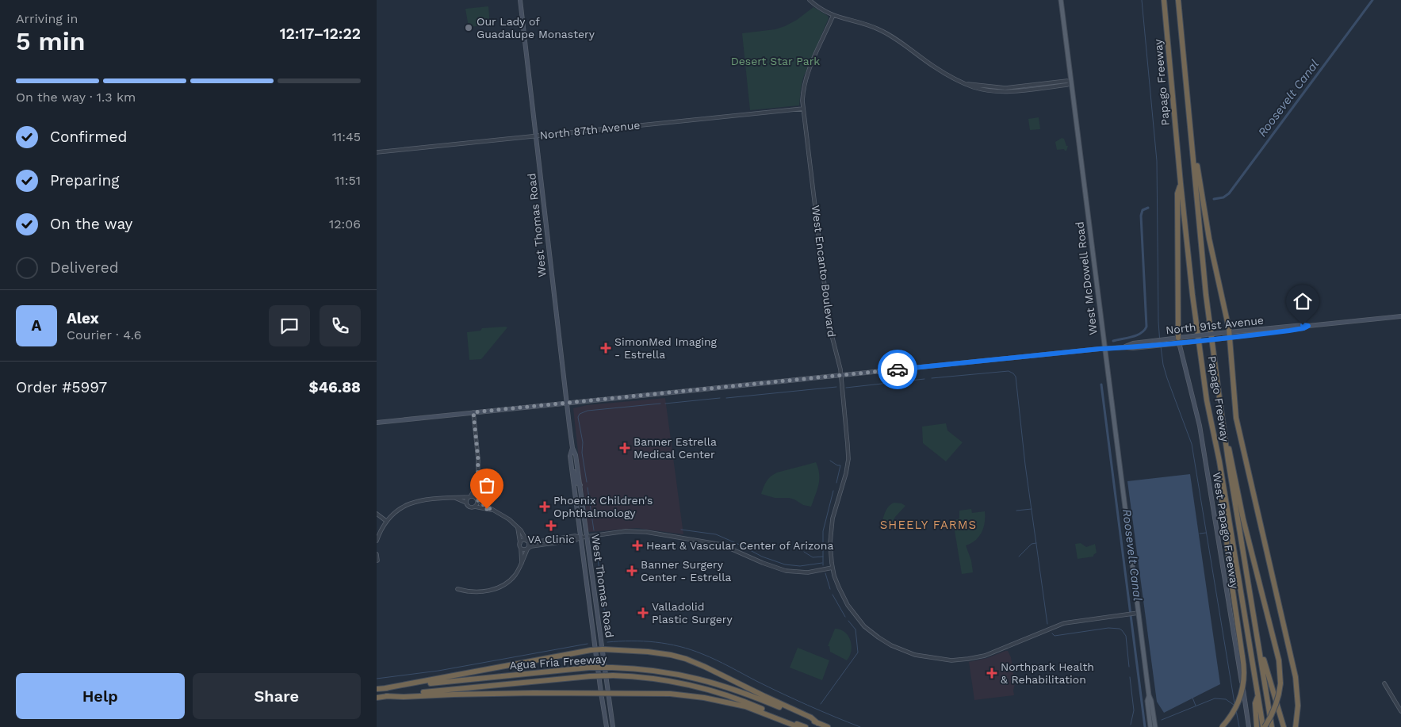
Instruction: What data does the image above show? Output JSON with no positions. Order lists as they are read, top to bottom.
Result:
{
  "streets": {
    "highway": ["Papago Freeway", "Agua Fria Freeway"],
    "main road": [
      "West Thomas Road",
      "West McDowell Road",
      "North 91st Avenue",
      "West Papago Freeway"
    ],
    "street": ["North 87th Avenue", "West Encanto Boulevard"]
  },
  "crossings": [
    ["North 87th Avenue", "West Thomas Road"],
    ["North 87th Avenue", "West Encanto Boulevard"],
    ["West Thomas Road", "North 91st Avenue"],
    ["West Encanto Boulevard", "West McDowell Road"],
    ["West Encanto Boulevard", "North 91st Avenue"],
    ["West McDowell Road", "North 91st Avenue"],
    ["North 91st Avenue", "West Papago Freeway"]
  ],
  "districts": ["SHEELY FARMS"],
  "water": ["Roosevelt Canal"],
  "parks": ["Desert Star Park"],
  "places": {
    "other": ["Our Lady of Guadalupe Monastery"],
    "health": [
      "SimonMed Imaging - Estrella",
      "Banner Estrella Medical Center",
      "Phoenix Children's Ophthalmology",
      "VA Clinic",
      "Heart & Vascular Center of Arizona",
      "Banner Surgery Center - Estrella",
      "Valladolid Plastic Surgery",
      "Northpark Health & Rehabilitation"
    ]
  },
  "page": {
    "heading": ["5 min", "Arriving in", "12:17–12:22"],
    "panel": [
      "Alex",
      "Courier · 4.6",
      "Order #5997",
      "$46.88"
    ],
    "bar": "On the way · 1.3 km",
    "list": [
      ["Confirmed", "11:45"],
      ["Preparing", "11:51"],
      ["On the way", "12:06"],
      "Delivered"
    ],
    "round": "A",
    "buttons": ["Help", "Share"]
  }
}
